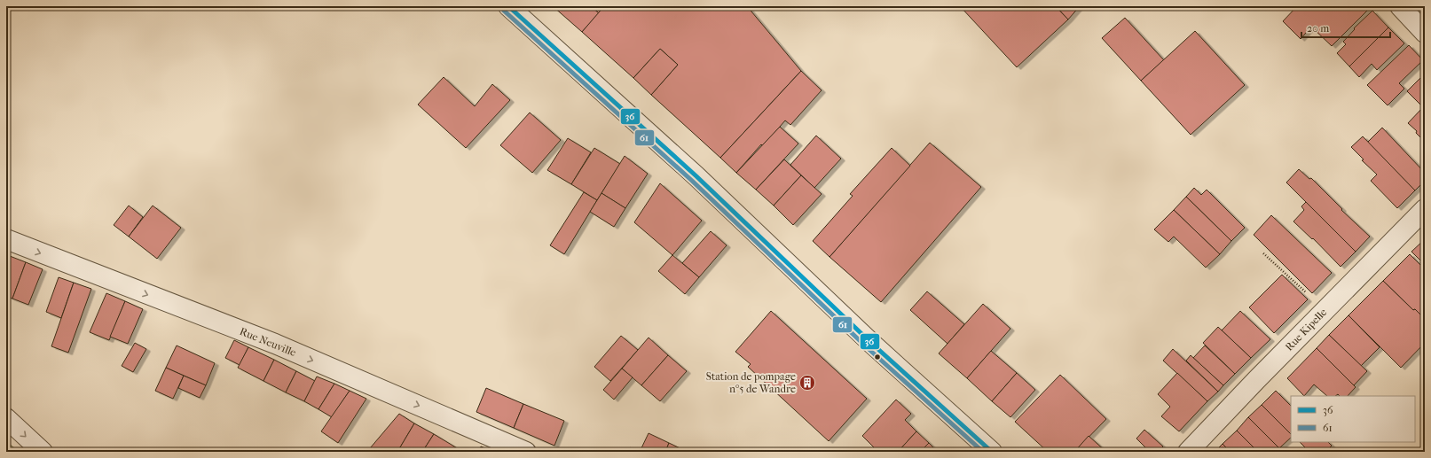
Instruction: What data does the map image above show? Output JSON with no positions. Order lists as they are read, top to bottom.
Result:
{
  "streets": {
    "street": ["Rue Kipelle", "Rue Neuville"]
  },
  "one_way": ["Rue Neuville"],
  "places": {
    "building": ["Station de pompage n°5 de Wandre"]
  },
  "lines": ["transit line 36", "transit line 61"],
  "legend": ["36", "61"],
  "scale_bar": "20 m"
}
